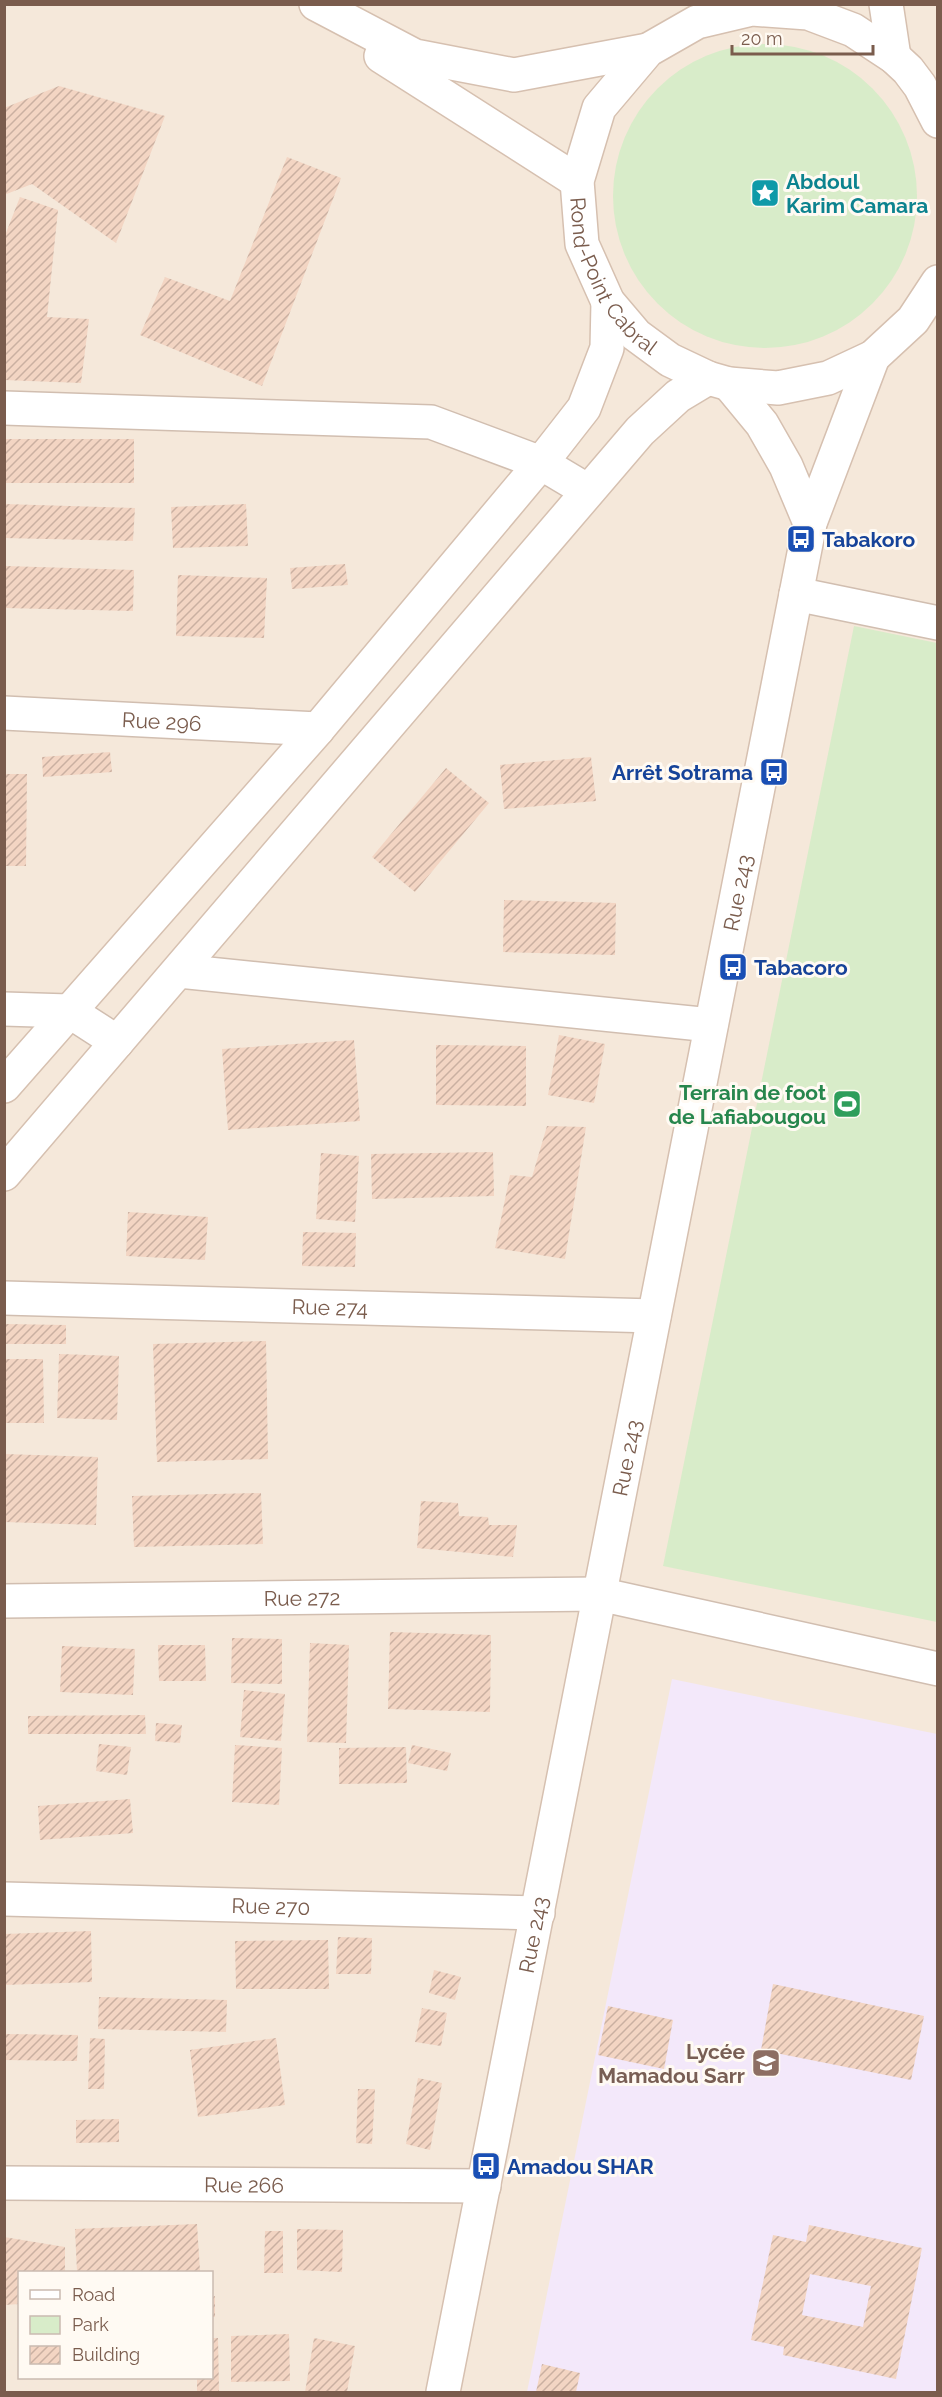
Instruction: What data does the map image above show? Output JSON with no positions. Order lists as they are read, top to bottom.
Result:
{
  "streets": {
    "street": [
      "Rond-Point Cabral",
      "Rue 296",
      "Rue 243",
      "Rue 274",
      "Rue 272",
      "Rue 270",
      "Rue 266"
    ]
  },
  "crossings": [
    ["Rond-Point Cabral", "Rue 243"],
    ["Rue 243", "Rue 274"],
    ["Rue 243", "Rue 272"],
    ["Rue 243", "Rue 270"],
    ["Rue 243", "Rue 266"]
  ],
  "places": {
    "place": ["Abdoul Karim Camara"],
    "bus stop": [
      "Tabakoro",
      "Arrêt Sotrama",
      "Tabacoro",
      "Amadou SHAR"
    ],
    "sports": ["Terrain de foot de Lafiabougou"],
    "school or university": ["Lycée Mamadou Sarr"]
  },
  "legend": ["Road", "Park", "Building"],
  "scale_bar": "20 m"
}
